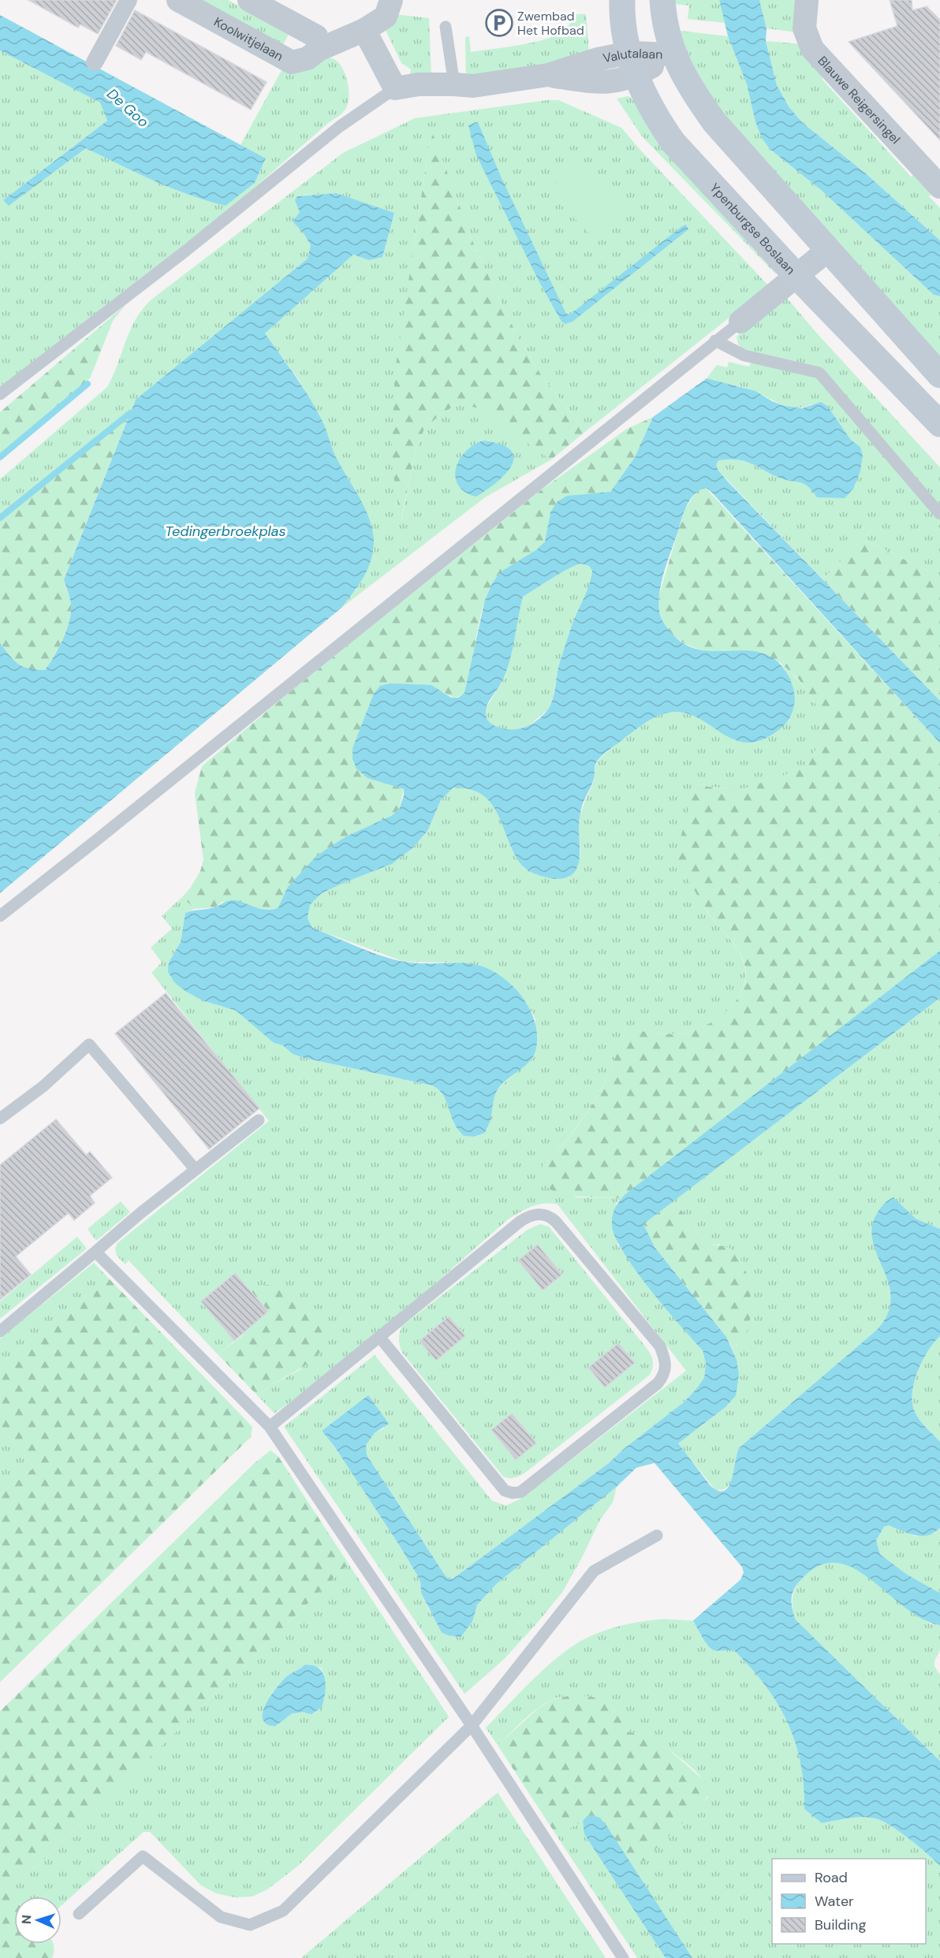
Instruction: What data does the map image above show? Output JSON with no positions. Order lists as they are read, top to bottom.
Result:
{
  "streets": {
    "main road": ["Ypenburgse Boslaan"],
    "street": ["Koolwitjelaan", "Valutalaan", "Blauwe Reigersingel"]
  },
  "crossings": [
    ["Valutalaan", "Ypenburgse Boslaan"]
  ],
  "water": ["De Goo", "Tedingerbroekplas"],
  "places": {
    "parking": ["Zwembad Het Hofbad"]
  },
  "legend": ["Road", "Water", "Building"],
  "north": "left"
}
